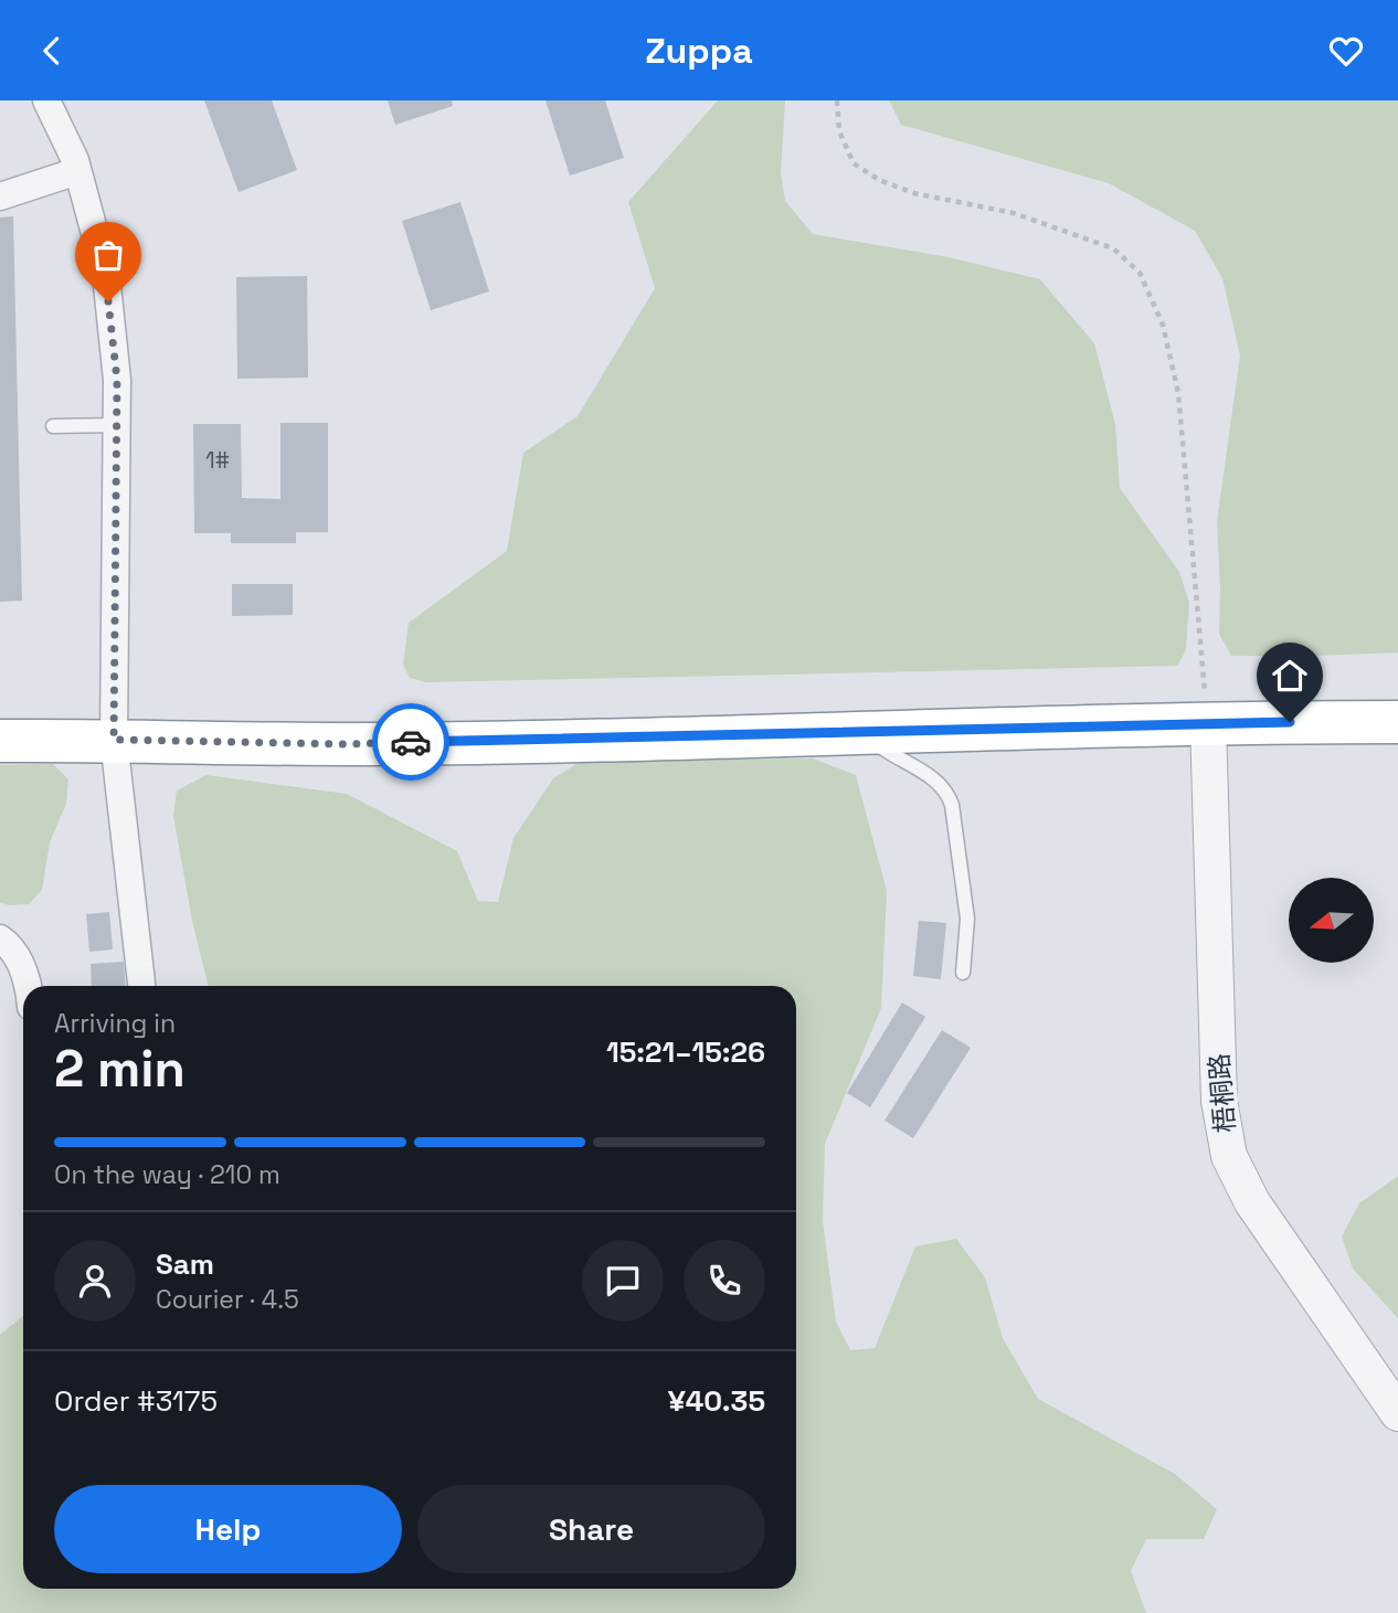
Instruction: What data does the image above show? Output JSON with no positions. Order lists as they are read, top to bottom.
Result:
{
  "streets": {
    "street": ["梧桐路"]
  },
  "house_numbers": ["1#"],
  "north": "left",
  "page": {
    "header": "Zuppa",
    "heading": ["2 min", "Arriving in", "15:21–15:26"],
    "panel": [
      "Sam",
      "Courier · 4.5",
      "Order #3175",
      "¥40.35"
    ],
    "bar": "On the way · 210 m",
    "buttons": ["Help", "Share"]
  }
}
